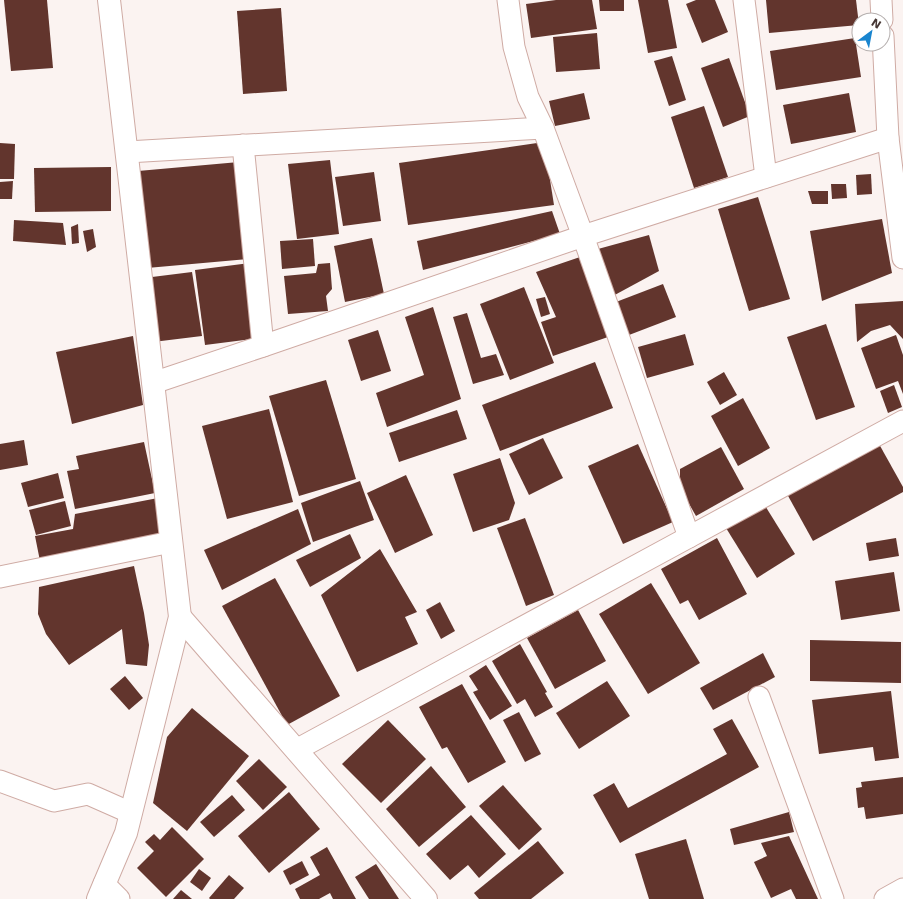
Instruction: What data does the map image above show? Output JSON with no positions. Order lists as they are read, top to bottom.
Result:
{
  "north": "top right"
}
